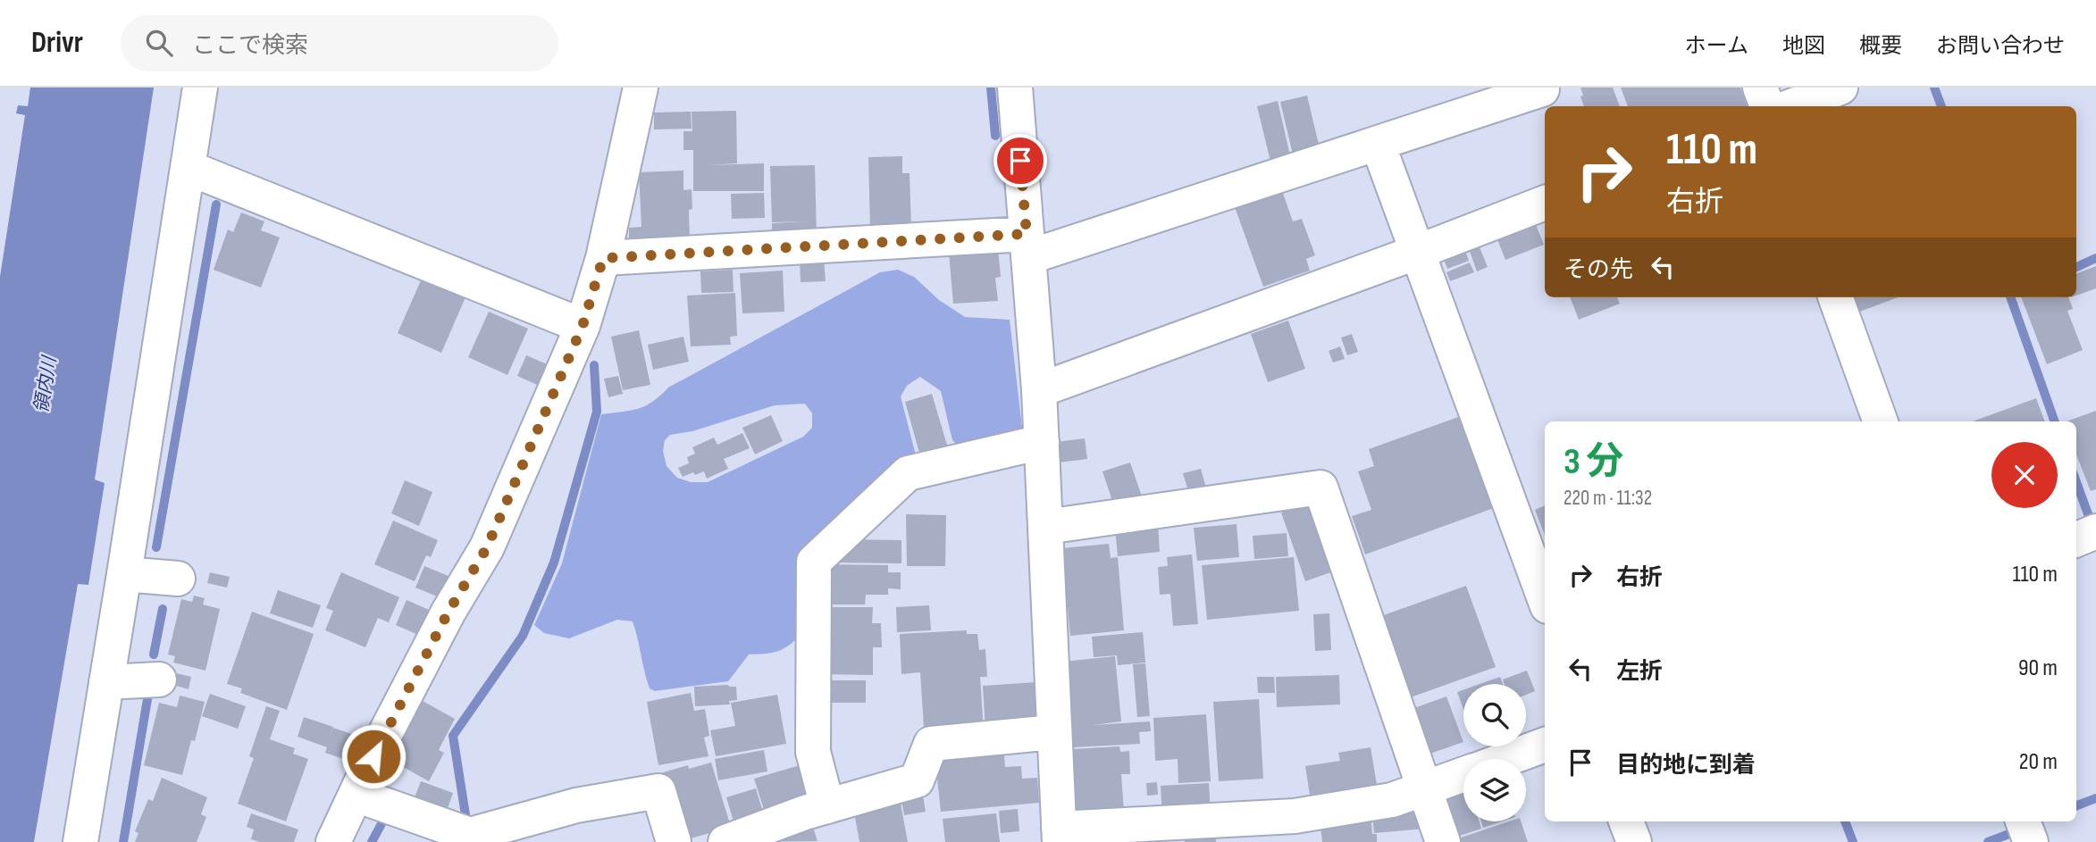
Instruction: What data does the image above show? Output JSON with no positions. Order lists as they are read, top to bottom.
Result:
{
  "water": ["領内川"],
  "page": {
    "header": "Drivr",
    "search": "ここで検索",
    "nav": [
      "ホーム",
      "地図",
      "概要",
      "お問い合わせ"
    ],
    "turn": ["110 m", "右折"],
    "then": "その先",
    "heading": ["3 分", "220 m · 11:32"],
    "list": [
      {
        "name": "右折",
        "value": "110 m"
      },
      {
        "name": "左折",
        "value": "90 m"
      },
      {
        "name": "目的地に到着",
        "value": "20 m"
      }
    ]
  }
}
